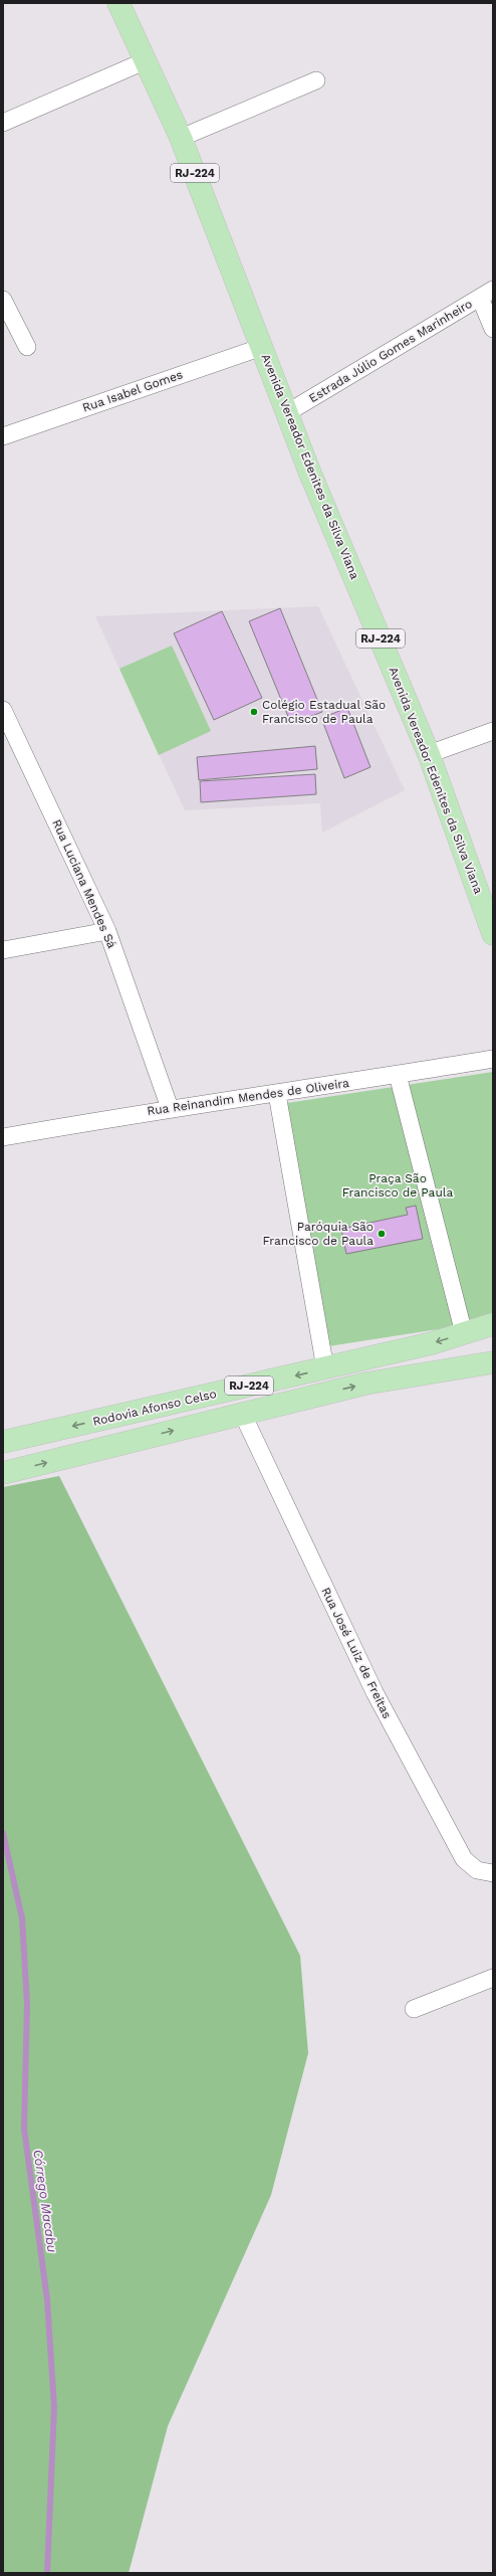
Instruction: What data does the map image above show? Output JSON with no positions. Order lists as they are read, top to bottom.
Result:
{
  "streets": {
    "main road": ["RJ-224", "Avenida Vereador Edenites da Silva Viana", "Rodovia Afonso Celso"],
    "street": [
      "Estrada Júlio Gomes Marinheiro",
      "Rua Isabel Gomes",
      "Rua Luciana Mendes Sá",
      "Rua Reinandim Mendes de Oliveira",
      "Rua José Luiz de Freitas"
    ]
  },
  "crossings": [
    ["Estrada Júlio Gomes Marinheiro", "Avenida Vereador Edenites da Silva Viana"],
    ["Rua Isabel Gomes", "Avenida Vereador Edenites da Silva Viana"],
    ["Rua Luciana Mendes Sá", "Rua Reinandim Mendes de Oliveira"],
    ["Rodovia Afonso Celso", "Rua José Luiz de Freitas"]
  ],
  "water": ["Córrego Macabu"],
  "parks": ["Praça São Francisco de Paula"],
  "places": ["Colégio Estadual São Francisco de Paula", "Paróquia São Francisco de Paula"]
}
